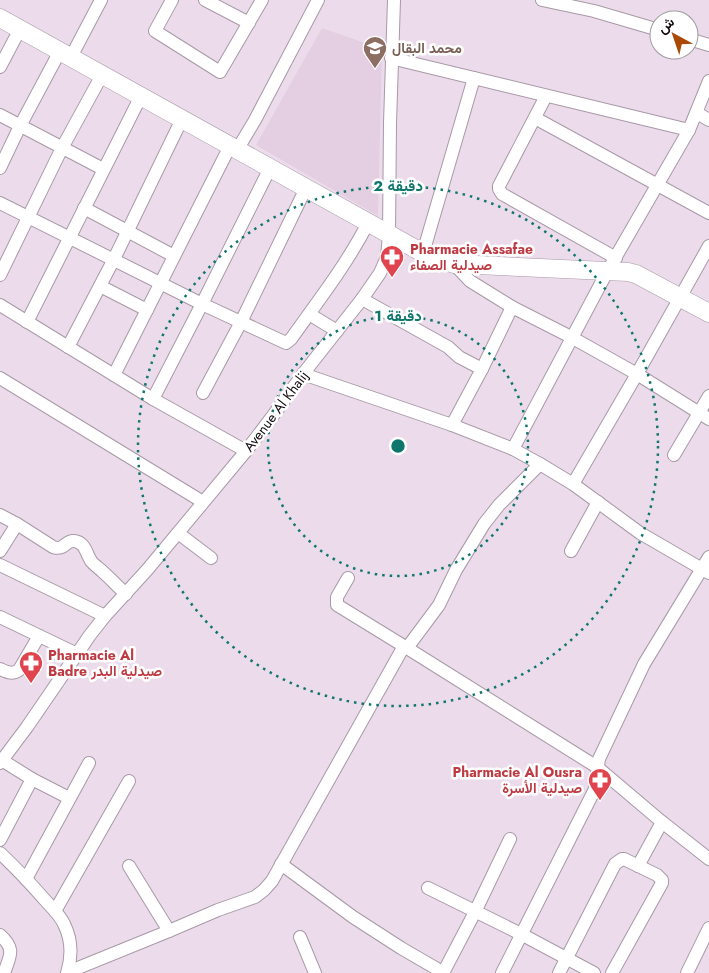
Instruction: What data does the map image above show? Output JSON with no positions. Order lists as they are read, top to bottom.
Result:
{
  "streets": {
    "street": ["Avenue Al Khalij"]
  },
  "places": {
    "school or university": ["محمد البقال"],
    "pharmacy": ["Pharmacie Assafae صيدلية الصفاء", "Pharmacie Al Badre صيدلية البدر", "Pharmacie Al Ousra صيدلية الأسرة"]
  },
  "north": "top left",
  "rings": ["2 دقيقة", "1 دقيقة"]
}
